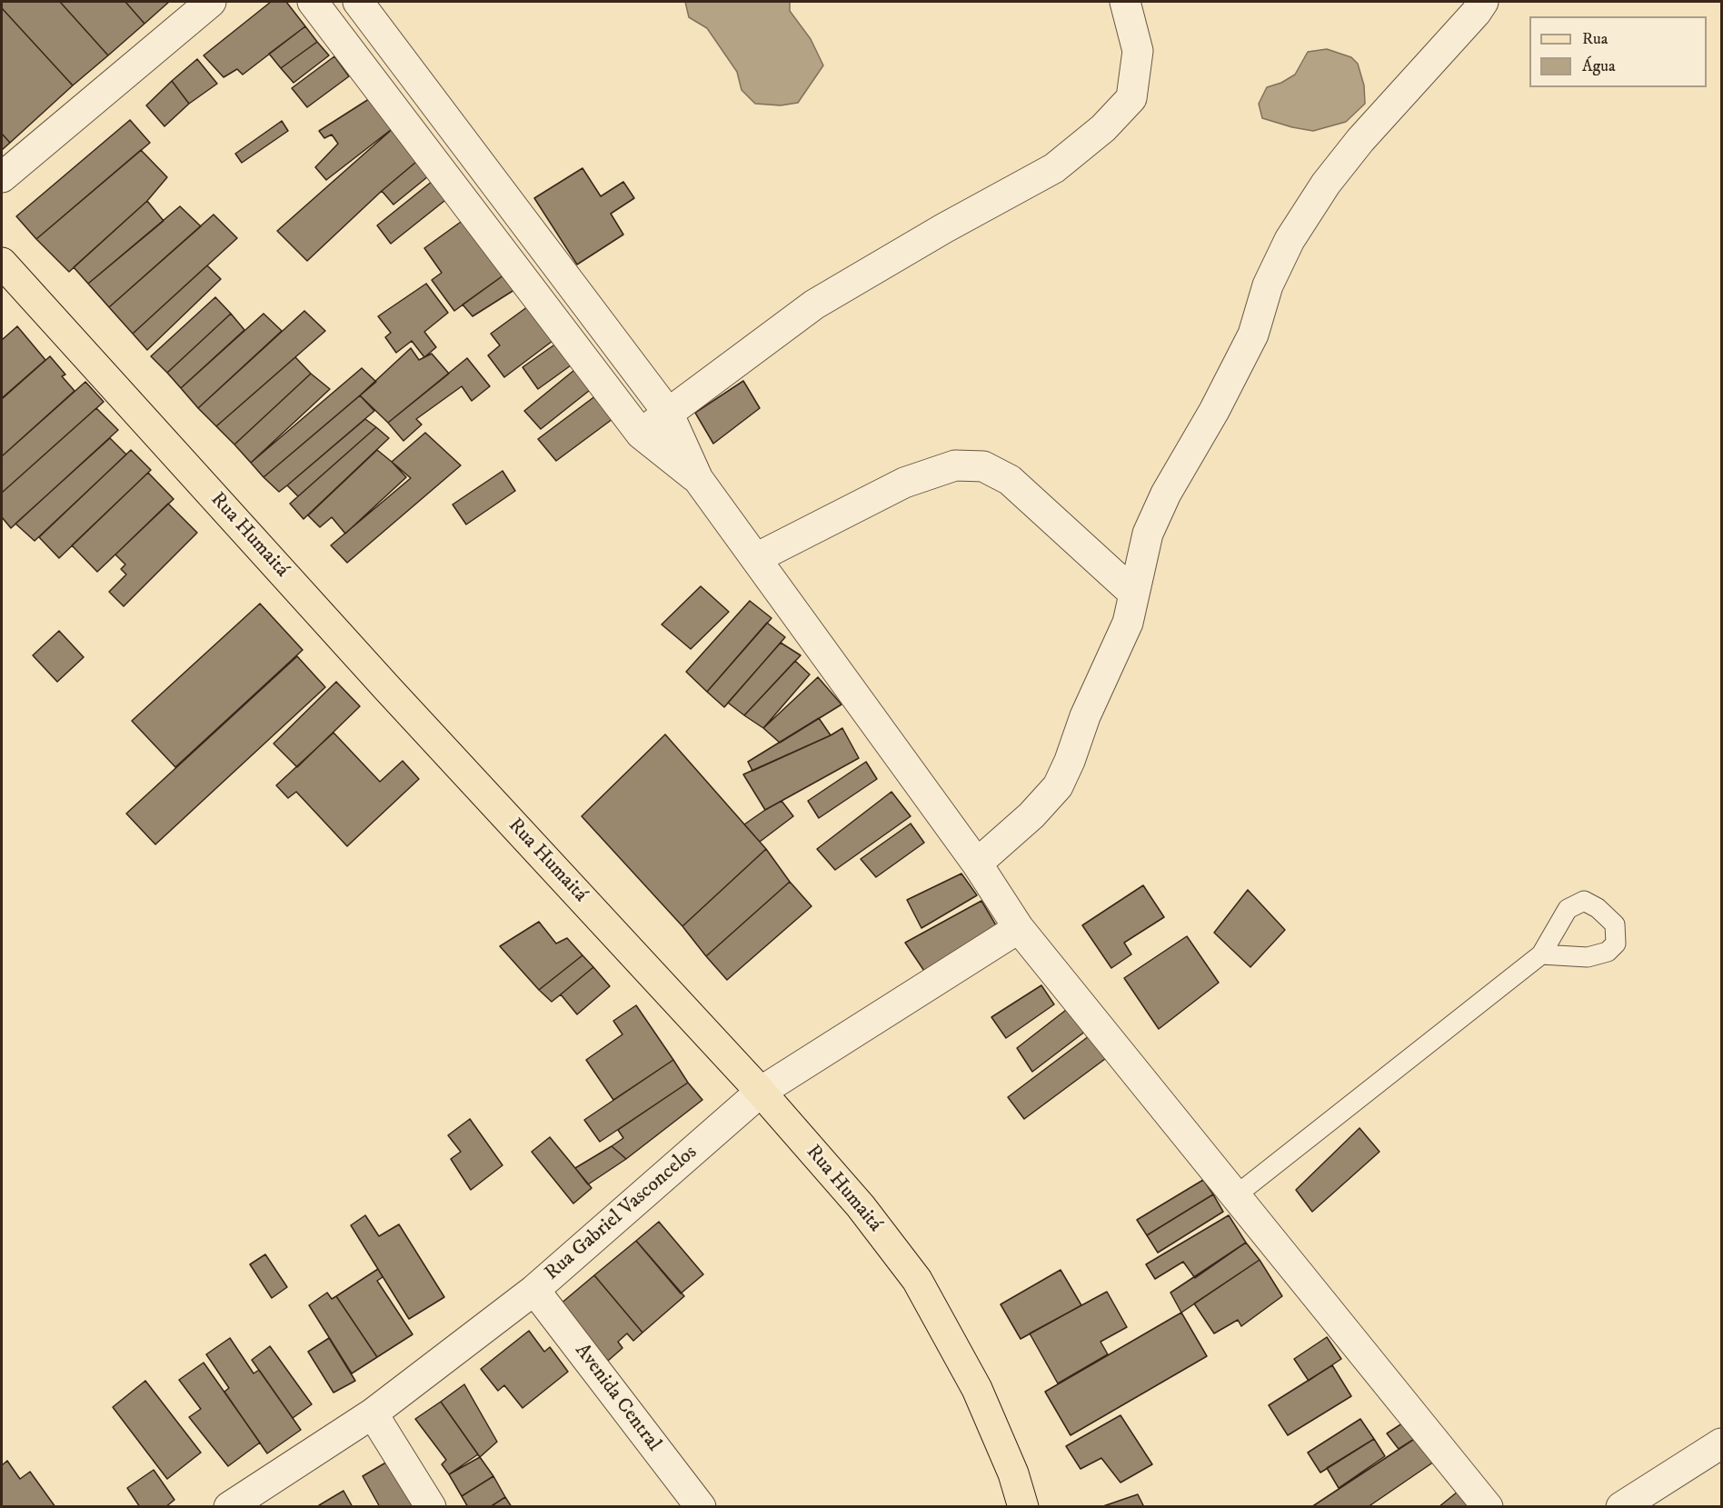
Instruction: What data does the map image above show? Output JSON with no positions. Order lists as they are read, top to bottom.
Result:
{
  "streets": {
    "main road": ["Rua Humaitá"],
    "street": ["Rua Gabriel Vasconcelos", "Avenida Central"]
  },
  "crossings": [
    ["Rua Humaitá", "Rua Gabriel Vasconcelos"],
    ["Rua Gabriel Vasconcelos", "Avenida Central"]
  ],
  "legend": ["Rua", "Água"]
}
